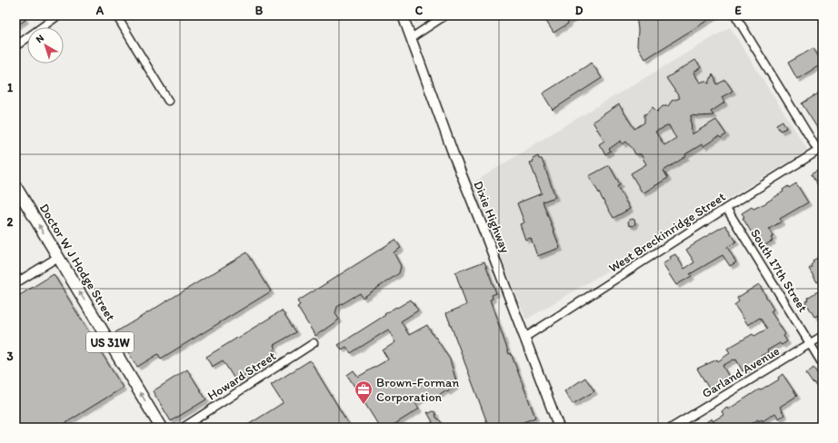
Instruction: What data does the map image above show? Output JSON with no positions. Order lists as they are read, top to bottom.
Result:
{
  "streets": {
    "main road": ["Doctor W J Hodge Street", "US 31W"],
    "street": [
      "Dixie Highway",
      "West Breckinridge Street",
      "South 17th Street",
      "Garland Avenue",
      "Howard Street"
    ]
  },
  "crossings": [
    ["Dixie Highway", "West Breckinridge Street"],
    ["West Breckinridge Street", "South 17th Street"],
    ["South 17th Street", "Garland Avenue"]
  ],
  "one_way": ["Doctor W J Hodge Street"],
  "places": {
    "office": ["Brown-Forman Corporation"]
  },
  "north": "top left",
  "grid": {
    "columns": [
      "A",
      "B",
      "C",
      "D",
      "E"
    ],
    "rows": ["1", "2", "3"]
  }
}
